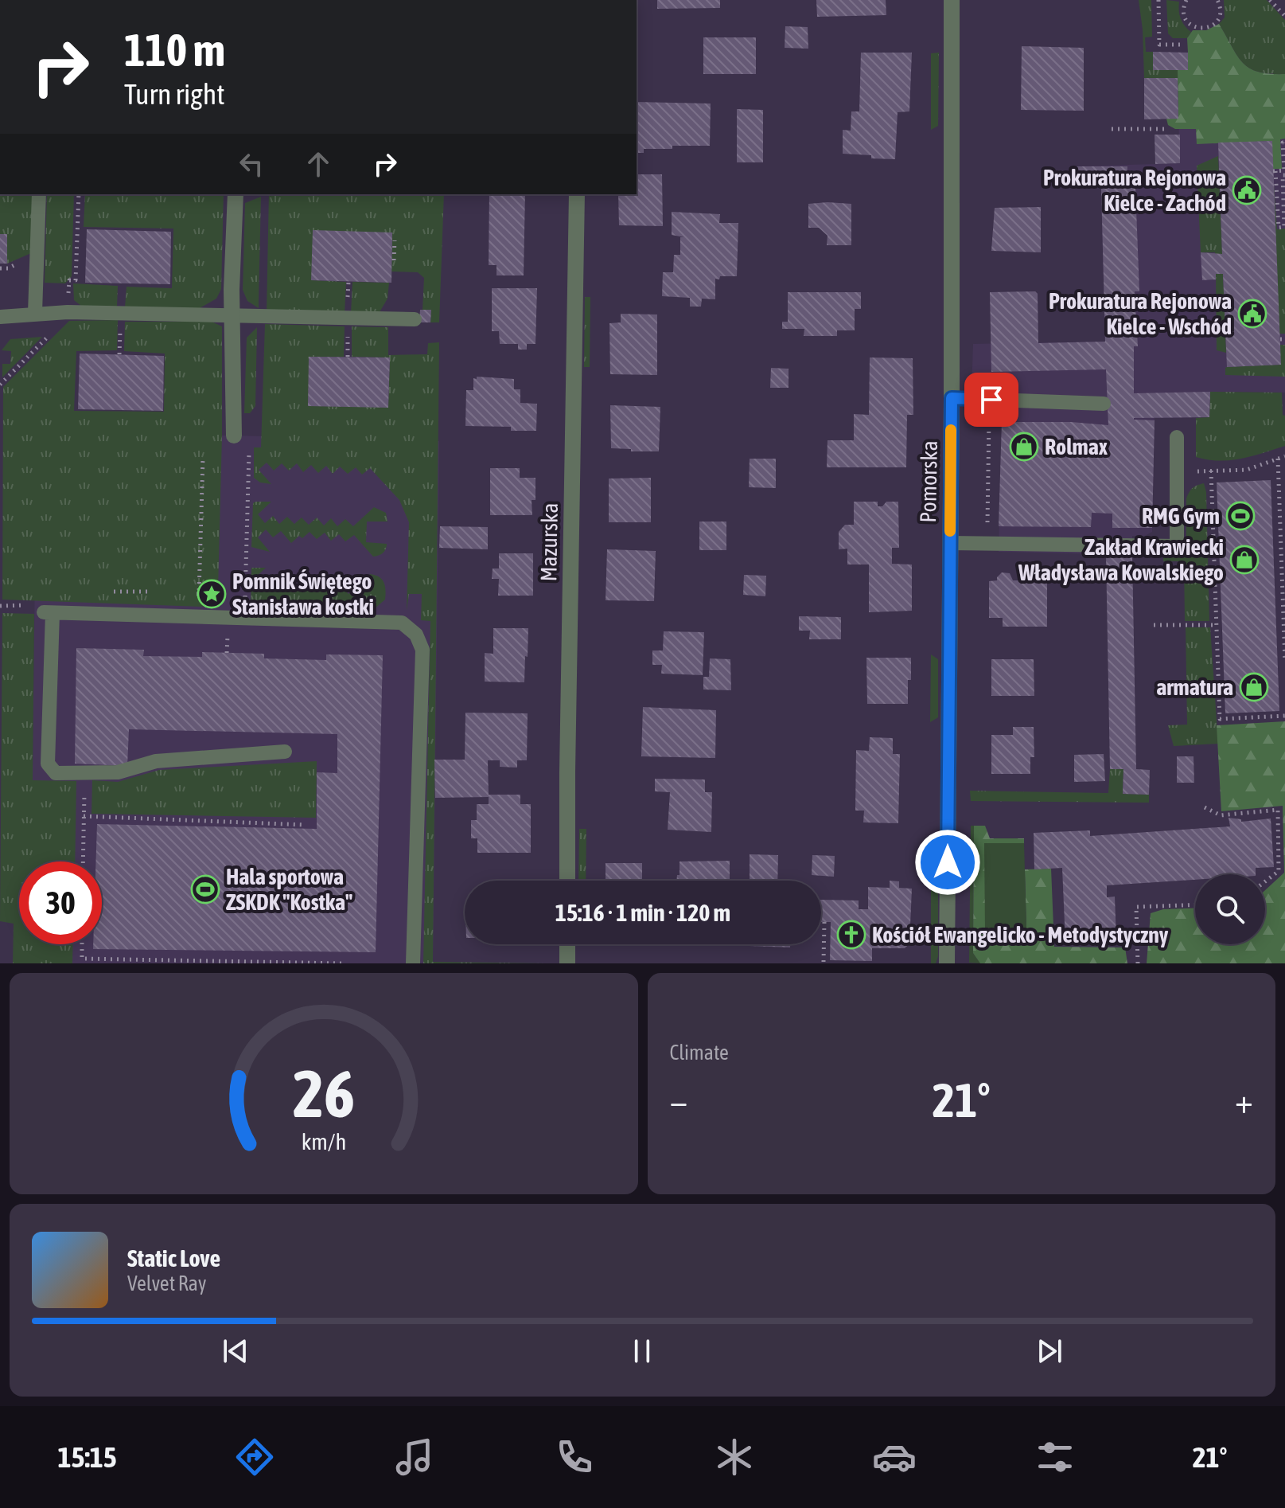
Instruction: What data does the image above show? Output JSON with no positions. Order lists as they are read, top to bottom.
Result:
{
  "streets": {
    "street": ["Pomorska", "Mazurska"]
  },
  "places": {
    "public building": ["Prokuratura Rejonowa Kielce - Zachód", "Prokuratura Rejonowa Kielce - Wschód"],
    "shop": ["Rolmax", "Zakład Krawiecki Władysława Kowalskiego", "armatura"],
    "sports": ["RMG Gym", "Hala sportowa ZSKDK \"Kostka\""],
    "place": ["Pomnik Świętego Stanisława kostki"],
    "church": ["Kościół Ewangelicko - Metodystyczny"]
  },
  "page": {
    "turn": ["110 m", "Turn right"],
    "limit": "30",
    "trip": "15:16 · 1 min · 120 m",
    "tile": "Climate",
    "heat": ["−", "21°", "+"],
    "song": ["Static Love", "Velvet Ray"],
    "tabs": ["15:15", "21°"],
    "gauge": ["26", "km/h"]
  }
}
